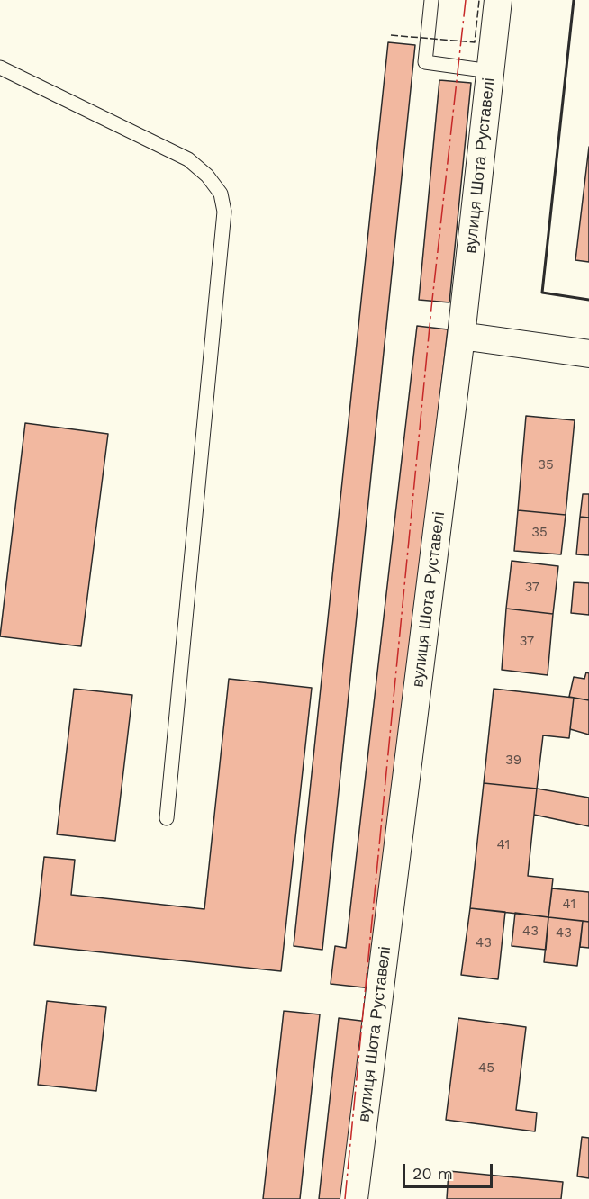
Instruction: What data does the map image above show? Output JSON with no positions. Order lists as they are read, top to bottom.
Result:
{
  "streets": {
    "street": ["вулиця Шота Руставелі"]
  },
  "house_numbers": [
    "35",
    "35",
    "37",
    "37",
    "39",
    "41",
    "41",
    "43",
    "43",
    "43",
    "45"
  ],
  "scale_bar": "20 m"
}
